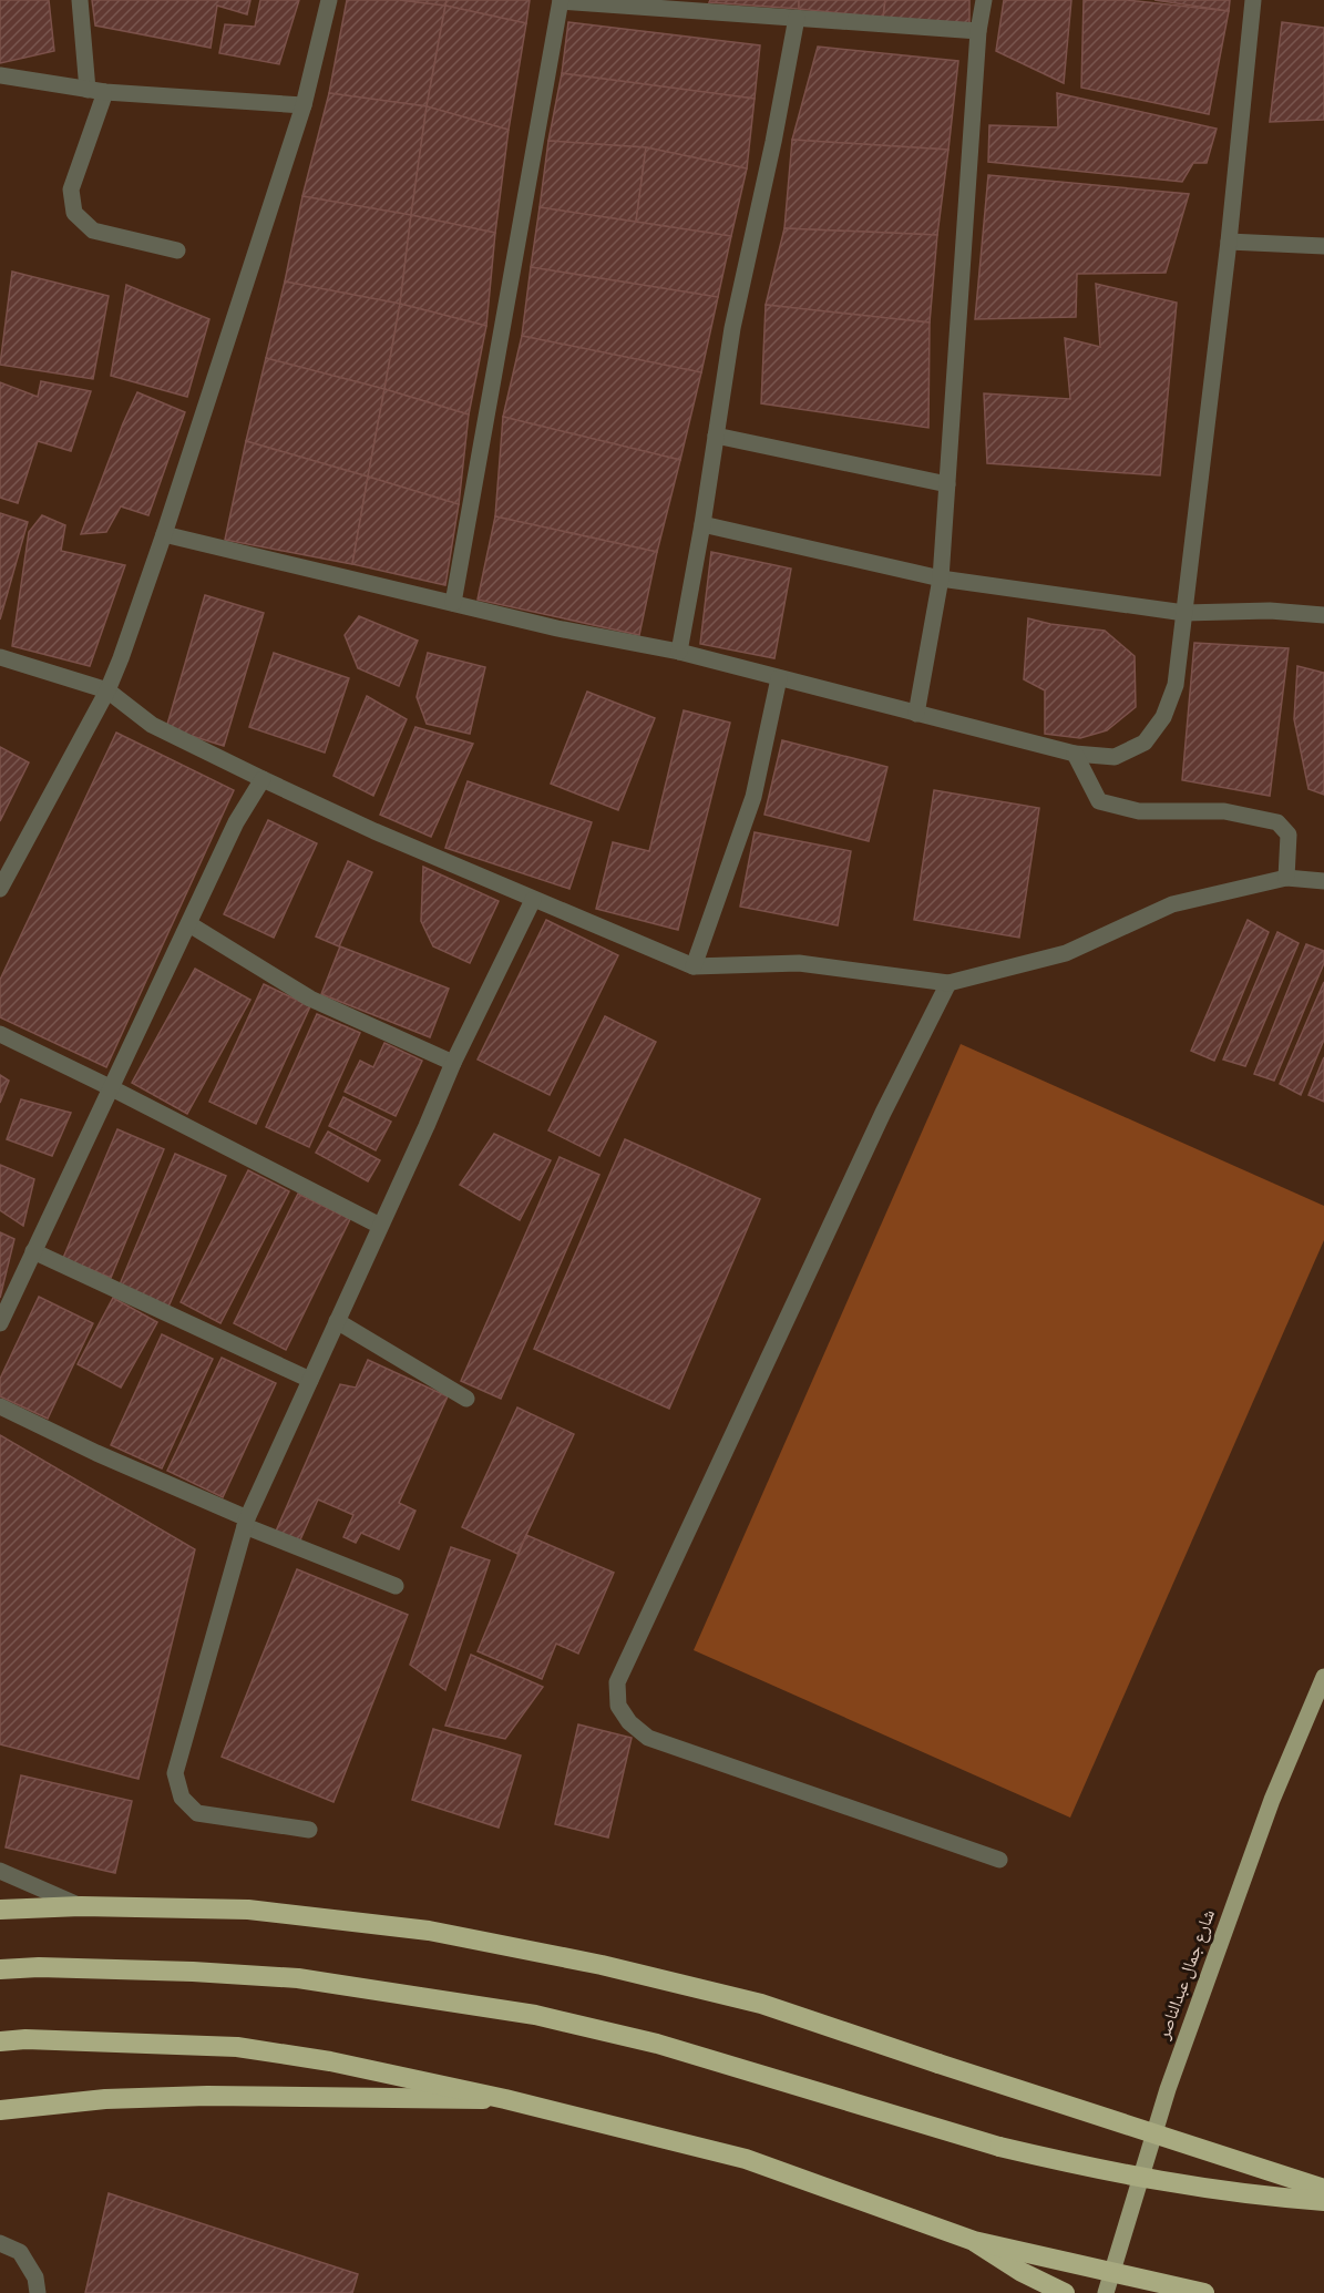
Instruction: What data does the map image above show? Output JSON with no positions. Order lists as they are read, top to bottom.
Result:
{
  "streets": {
    "main road": ["شارع جمال عبدالناصر"]
  }
}
